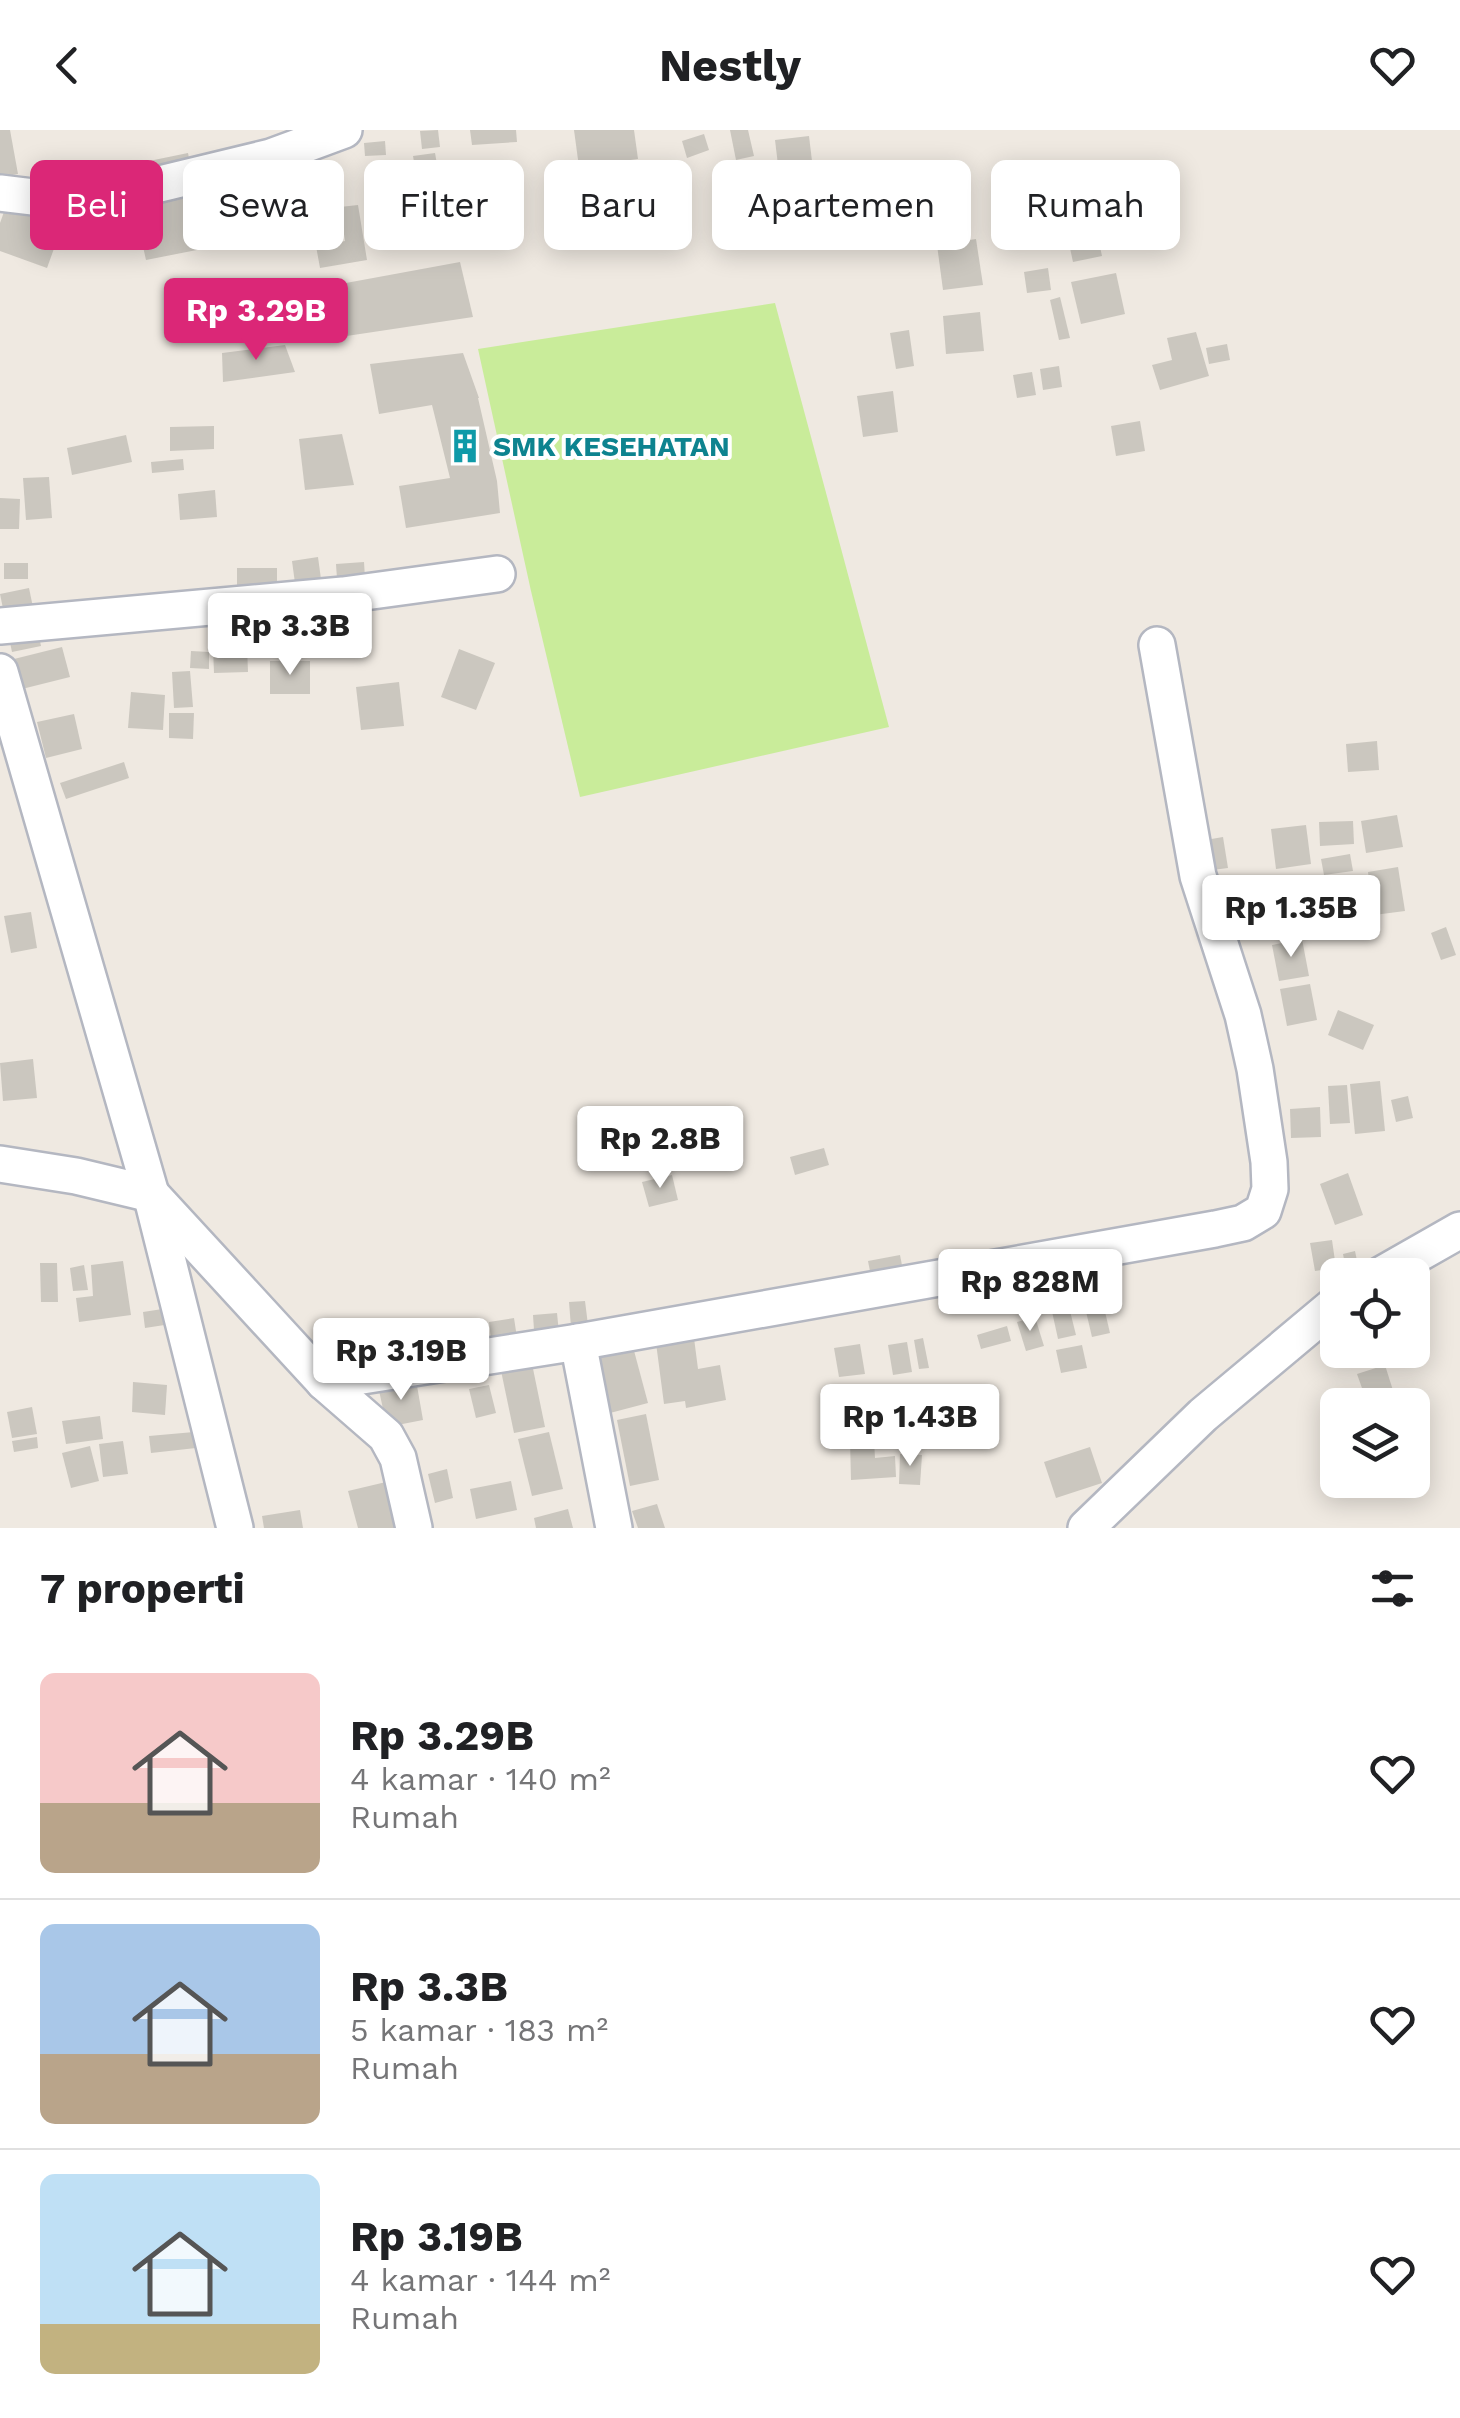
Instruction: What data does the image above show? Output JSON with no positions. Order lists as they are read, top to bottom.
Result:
{
  "places": {
    "building": ["SMK KESEHATAN"]
  },
  "page": {
    "header": "Nestly",
    "chip": [
      "Beli",
      "Sewa",
      "Filter",
      "Baru",
      "Apartemen",
      "Rumah"
    ],
    "price": [
      "Rp 3.29B",
      "Rp 3.3B",
      "Rp 1.35B",
      "Rp 2.8B",
      "Rp 828M",
      "Rp 3.19B",
      "Rp 1.43B"
    ],
    "heading": "7 properti",
    "list": [
      {
        "name": "Rp 3.29B",
        "note": "4 kamar · 140 m² · Rumah"
      },
      {
        "name": "Rp 3.3B",
        "note": "5 kamar · 183 m² · Rumah"
      },
      {
        "name": "Rp 3.19B",
        "note": "4 kamar · 144 m² · Rumah"
      }
    ]
  }
}
